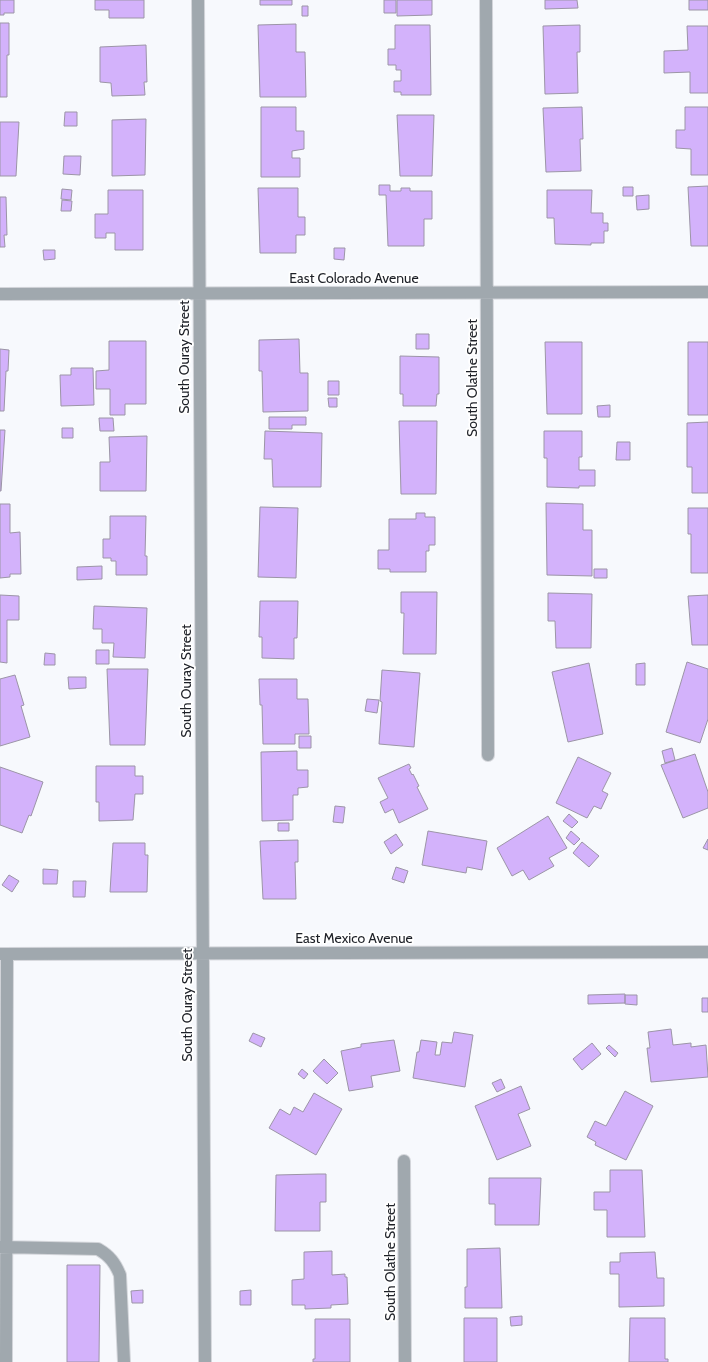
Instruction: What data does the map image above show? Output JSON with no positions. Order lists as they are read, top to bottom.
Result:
{
  "streets": {
    "street": [
      "East Colorado Avenue",
      "South Ouray Street",
      "South Olathe Street",
      "East Mexico Avenue"
    ]
  },
  "crossings": [
    ["East Colorado Avenue", "South Ouray Street"],
    ["East Colorado Avenue", "South Olathe Street"],
    ["South Ouray Street", "East Mexico Avenue"]
  ]
}
